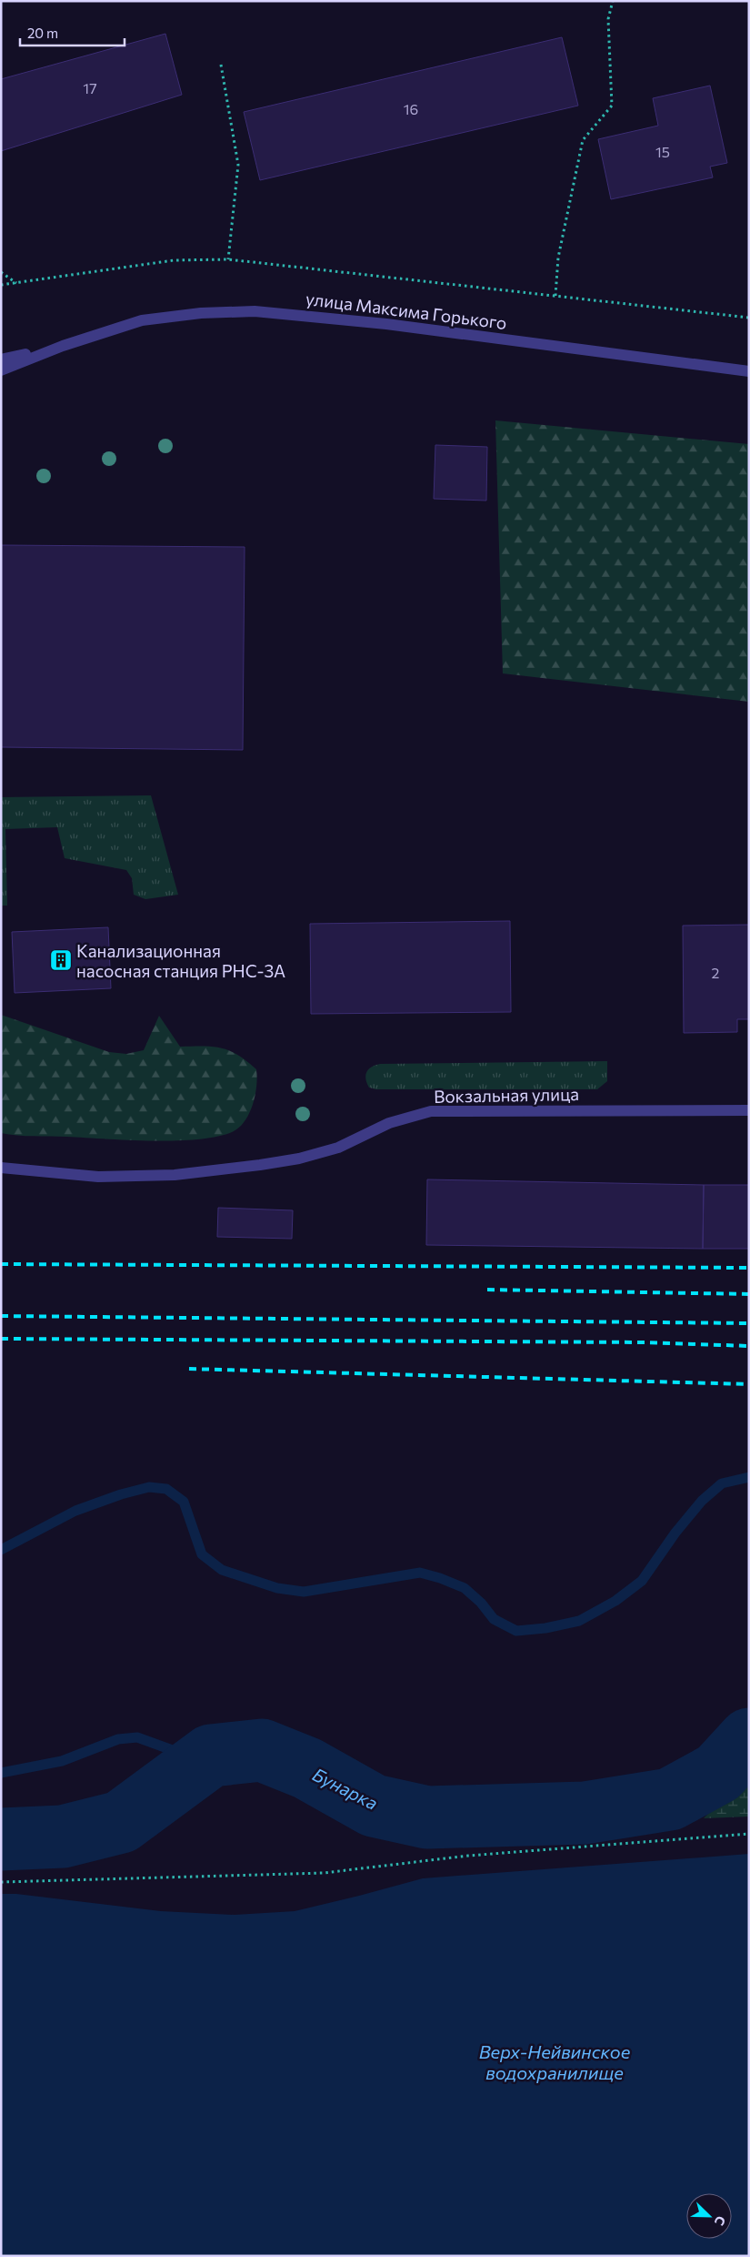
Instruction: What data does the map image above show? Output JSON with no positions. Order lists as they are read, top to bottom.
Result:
{
  "streets": {
    "street": ["улица Максима Горького", "Вокзальная улица"]
  },
  "water": ["Бунарка", "Верх-Нейвинское водохранилище"],
  "places": {
    "building": ["Канализационная насосная станция РНС-3А"]
  },
  "house_numbers": [
    "17",
    "16",
    "15",
    "2"
  ],
  "scale_bar": "20 m",
  "north": "bottom right"
}
